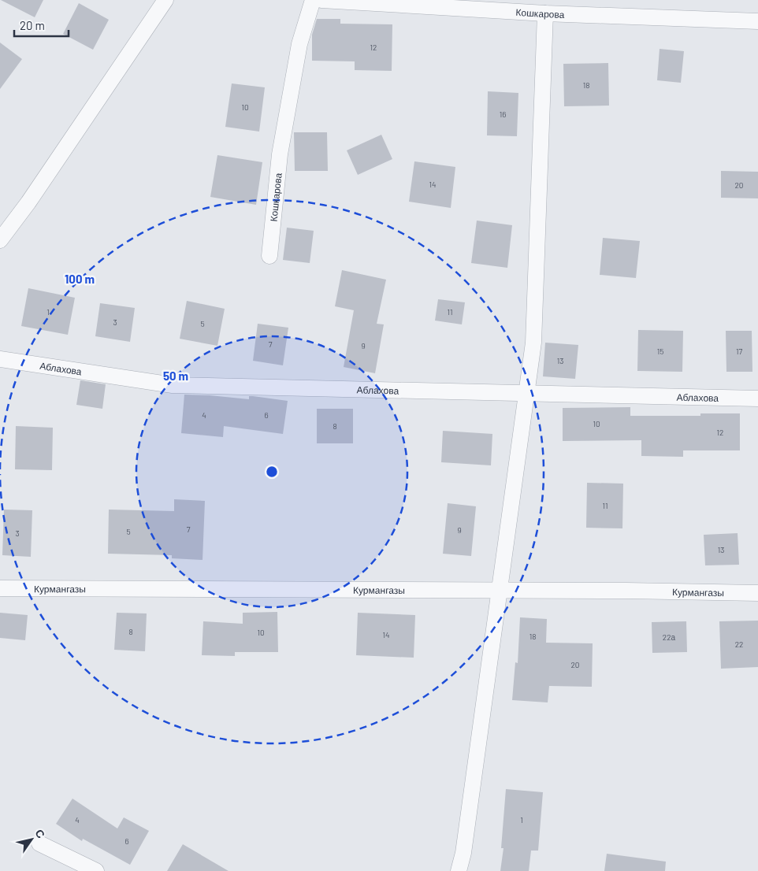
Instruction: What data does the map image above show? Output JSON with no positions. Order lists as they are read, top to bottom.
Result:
{
  "streets": {
    "street": ["Кошкарова", "Аблахова", "Курмангазы"]
  },
  "house_numbers": [
    "12",
    "18",
    "10",
    "16",
    "14",
    "20",
    "1",
    "11",
    "3",
    "5",
    "7",
    "9",
    "15",
    "17",
    "13",
    "4",
    "6",
    "10",
    "8",
    "12",
    "11",
    "7",
    "9",
    "5",
    "3",
    "13",
    "8",
    "10",
    "14",
    "18",
    "22а",
    "22",
    "20",
    "4",
    "1",
    "6"
  ],
  "scale_bar": "20 m",
  "north": "top right",
  "rings": ["100 m", "50 m"]
}
